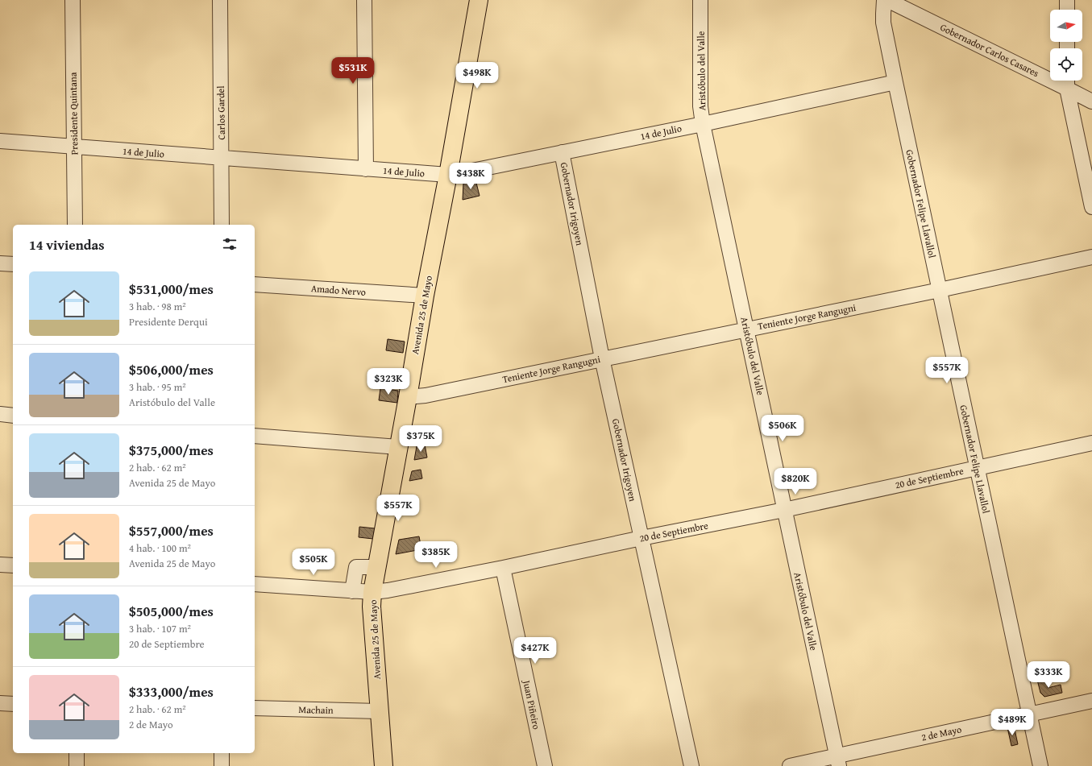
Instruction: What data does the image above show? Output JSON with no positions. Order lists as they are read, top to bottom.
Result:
{
  "streets": {
    "main road": ["Avenida 25 de Mayo"],
    "street": [
      "Gobernador Carlos Casares",
      "Aristóbulo del Valle",
      "Carlos Gardel",
      "Presidente Quintana",
      "14 de Julio",
      "Gobernador Irigoyen",
      "Gobernador Felipe Llavallol",
      "Amado Nervo",
      "Teniente Jorge Rangugni",
      "20 de Septiembre",
      "Juan Piñeiro",
      "Machain",
      "2 de Mayo"
    ]
  },
  "crossings": [
    ["Aristóbulo del Valle", "14 de Julio"],
    ["Aristóbulo del Valle", "Teniente Jorge Rangugni"],
    ["Aristóbulo del Valle", "20 de Septiembre"],
    ["Aristóbulo del Valle", "2 de Mayo"],
    ["Carlos Gardel", "14 de Julio"],
    ["Presidente Quintana", "14 de Julio"],
    ["14 de Julio", "Gobernador Irigoyen"],
    ["14 de Julio", "Gobernador Felipe Llavallol"],
    ["14 de Julio", "Avenida 25 de Mayo"],
    ["Gobernador Irigoyen", "Teniente Jorge Rangugni"],
    ["Gobernador Irigoyen", "20 de Septiembre"],
    ["Gobernador Felipe Llavallol", "Teniente Jorge Rangugni"],
    ["Gobernador Felipe Llavallol", "20 de Septiembre"],
    ["Gobernador Felipe Llavallol", "2 de Mayo"],
    ["Amado Nervo", "Avenida 25 de Mayo"],
    ["Avenida 25 de Mayo", "Teniente Jorge Rangugni"],
    ["Avenida 25 de Mayo", "20 de Septiembre"],
    ["Avenida 25 de Mayo", "Machain"],
    ["20 de Septiembre", "Juan Piñeiro"]
  ],
  "north": "right",
  "page": {
    "price": [
      "$531K",
      "$498K",
      "$438K",
      "$557K",
      "$323K",
      "$506K",
      "$375K",
      "$820K",
      "$557K",
      "$385K",
      "$505K",
      "$427K",
      "$333K",
      "$489K"
    ],
    "heading": "14 viviendas",
    "list": [
      {
        "name": "$531,000/mes",
        "note": "3 hab. · 98 m² · Presidente Derqui"
      },
      {
        "name": "$506,000/mes",
        "note": "3 hab. · 95 m² · Aristóbulo del Valle"
      },
      {
        "name": "$375,000/mes",
        "note": "2 hab. · 62 m² · Avenida 25 de Mayo"
      },
      {
        "name": "$557,000/mes",
        "note": "4 hab. · 100 m² · Avenida 25 de Mayo"
      },
      {
        "name": "$505,000/mes",
        "note": "3 hab. · 107 m² · 20 de Septiembre"
      },
      {
        "name": "$333,000/mes",
        "note": "2 hab. · 62 m² · 2 de Mayo"
      }
    ]
  }
}
